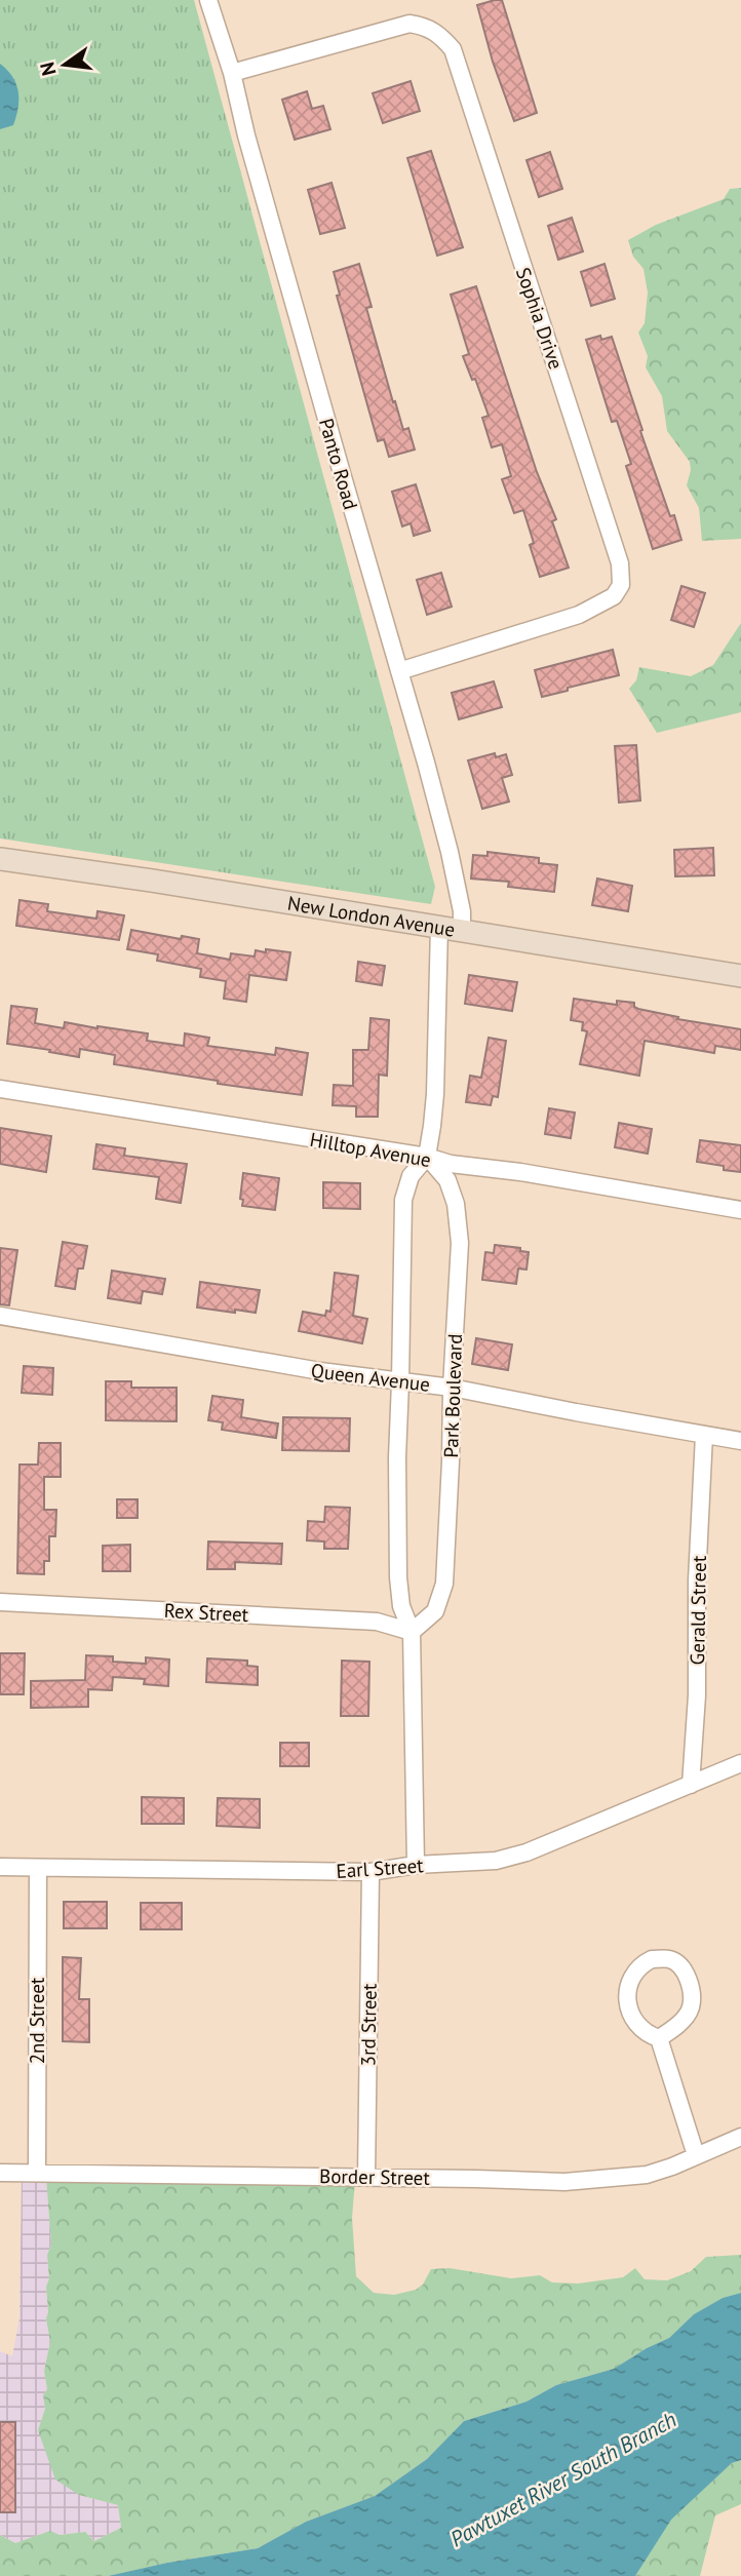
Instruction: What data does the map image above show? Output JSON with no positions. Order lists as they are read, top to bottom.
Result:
{
  "streets": {
    "main road": ["New London Avenue"],
    "street": [
      "Sophia Drive",
      "Panto Road",
      "Hilltop Avenue",
      "Queen Avenue",
      "Park Boulevard",
      "Gerald Street",
      "Rex Street",
      "Earl Street",
      "2nd Street",
      "3rd Street",
      "Border Street"
    ]
  },
  "crossings": [
    ["Sophia Drive", "Panto Road"],
    ["Panto Road", "New London Avenue"],
    ["Hilltop Avenue", "Park Boulevard"],
    ["Queen Avenue", "Park Boulevard"],
    ["Queen Avenue", "Gerald Street"],
    ["Park Boulevard", "Rex Street"],
    ["Gerald Street", "Earl Street"],
    ["Earl Street", "2nd Street"],
    ["Earl Street", "3rd Street"],
    ["2nd Street", "Border Street"],
    ["3rd Street", "Border Street"]
  ],
  "water": ["Pawtuxet River South Branch"],
  "north": "left"
}
